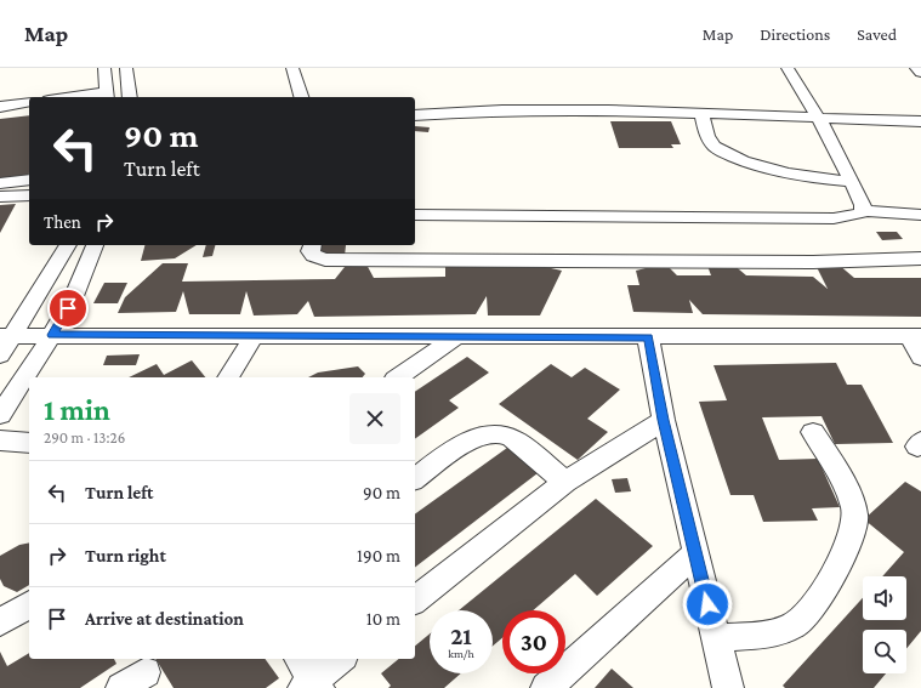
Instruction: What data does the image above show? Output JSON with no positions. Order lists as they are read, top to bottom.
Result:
{
  "page": {
    "header": "Map",
    "nav": ["Map", "Directions", "Saved"],
    "turn": ["90 m", "Turn left"],
    "then": "Then",
    "heading": ["1 min", "290 m · 13:26"],
    "list": [
      {
        "name": "Turn left",
        "value": "90 m"
      },
      {
        "name": "Turn right",
        "value": "190 m"
      },
      {
        "name": "Arrive at destination",
        "value": "10 m"
      }
    ],
    "speed": "21 km/h",
    "limit": "30"
  }
}
